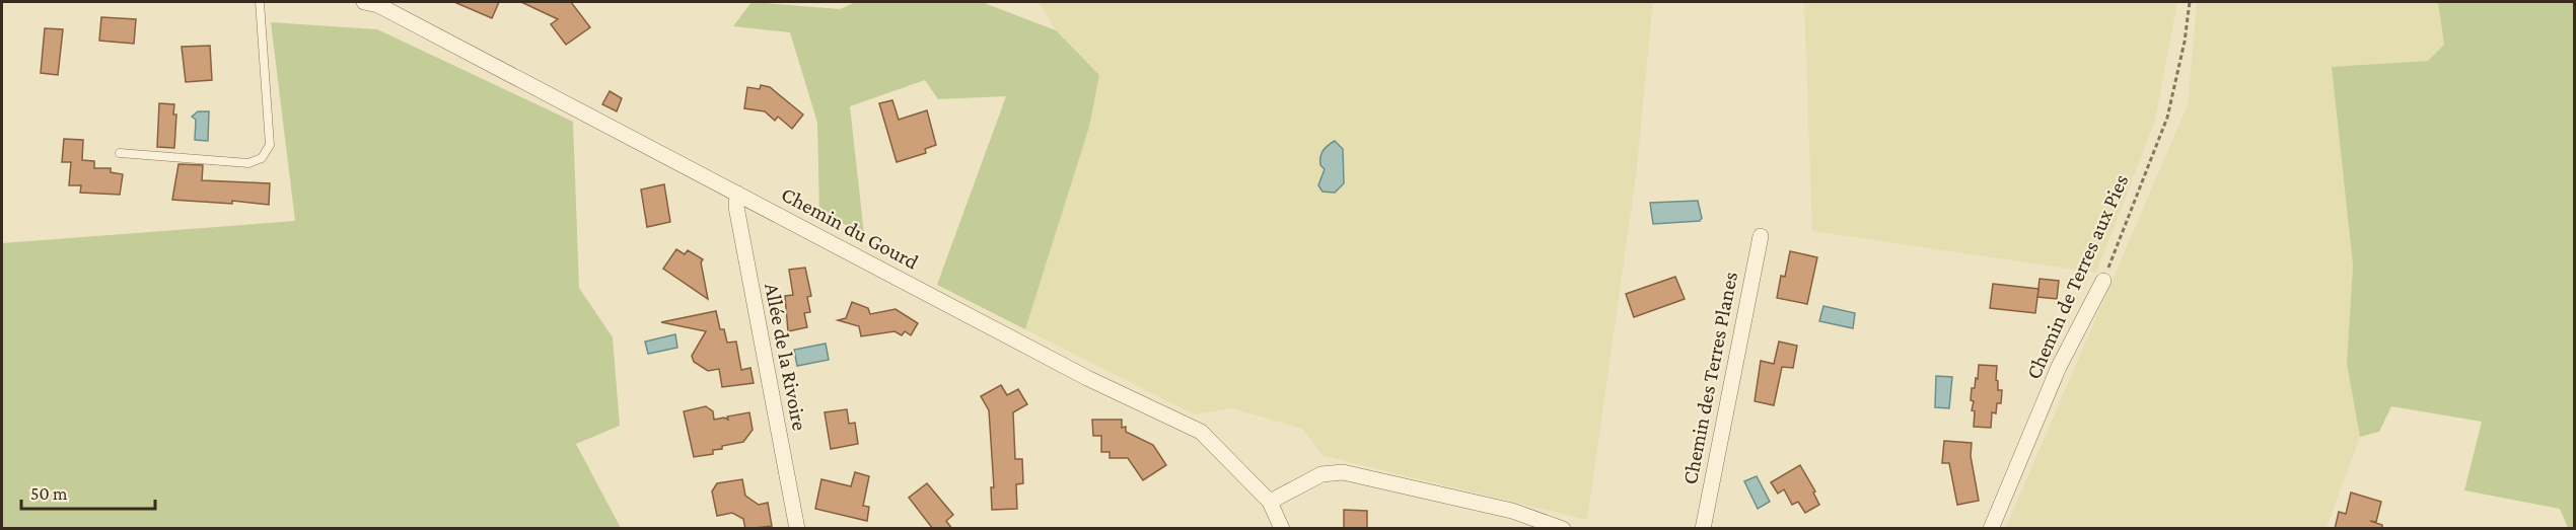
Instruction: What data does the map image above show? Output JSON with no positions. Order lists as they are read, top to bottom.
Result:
{
  "streets": {
    "street": [
      "Chemin du Gourd",
      "Chemin de Terres aux Pies",
      "Allée de la Rivoire",
      "Chemin des Terres Planes"
    ]
  },
  "crossings": [
    ["Chemin du Gourd", "Allée de la Rivoire"]
  ],
  "scale_bar": "50 m"
}
